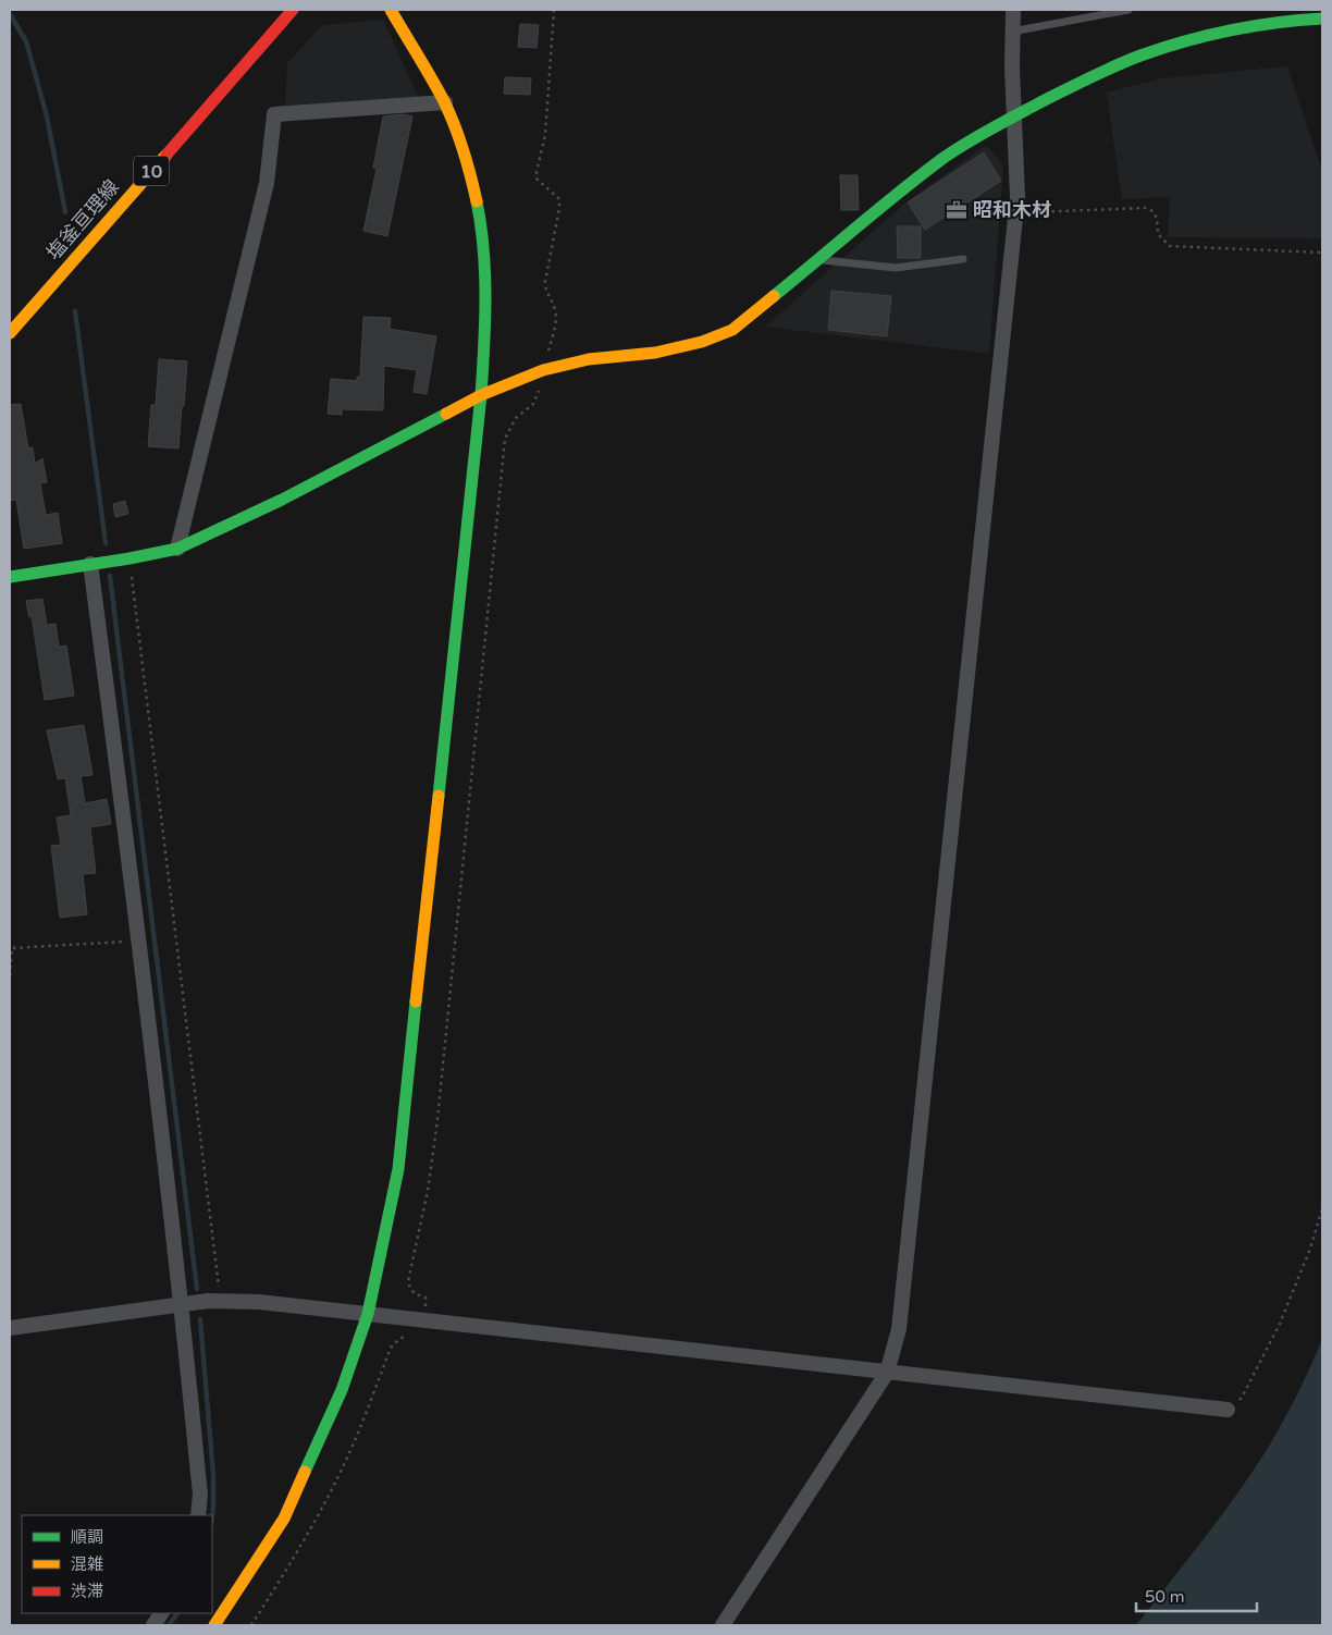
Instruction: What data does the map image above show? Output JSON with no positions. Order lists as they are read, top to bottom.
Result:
{
  "streets": {
    "street": ["10", "塩釜亘理線"]
  },
  "places": {
    "office": ["昭和木材"]
  },
  "legend": ["順調", "混雑", "渋滞"],
  "scale_bar": "50 m"
}
